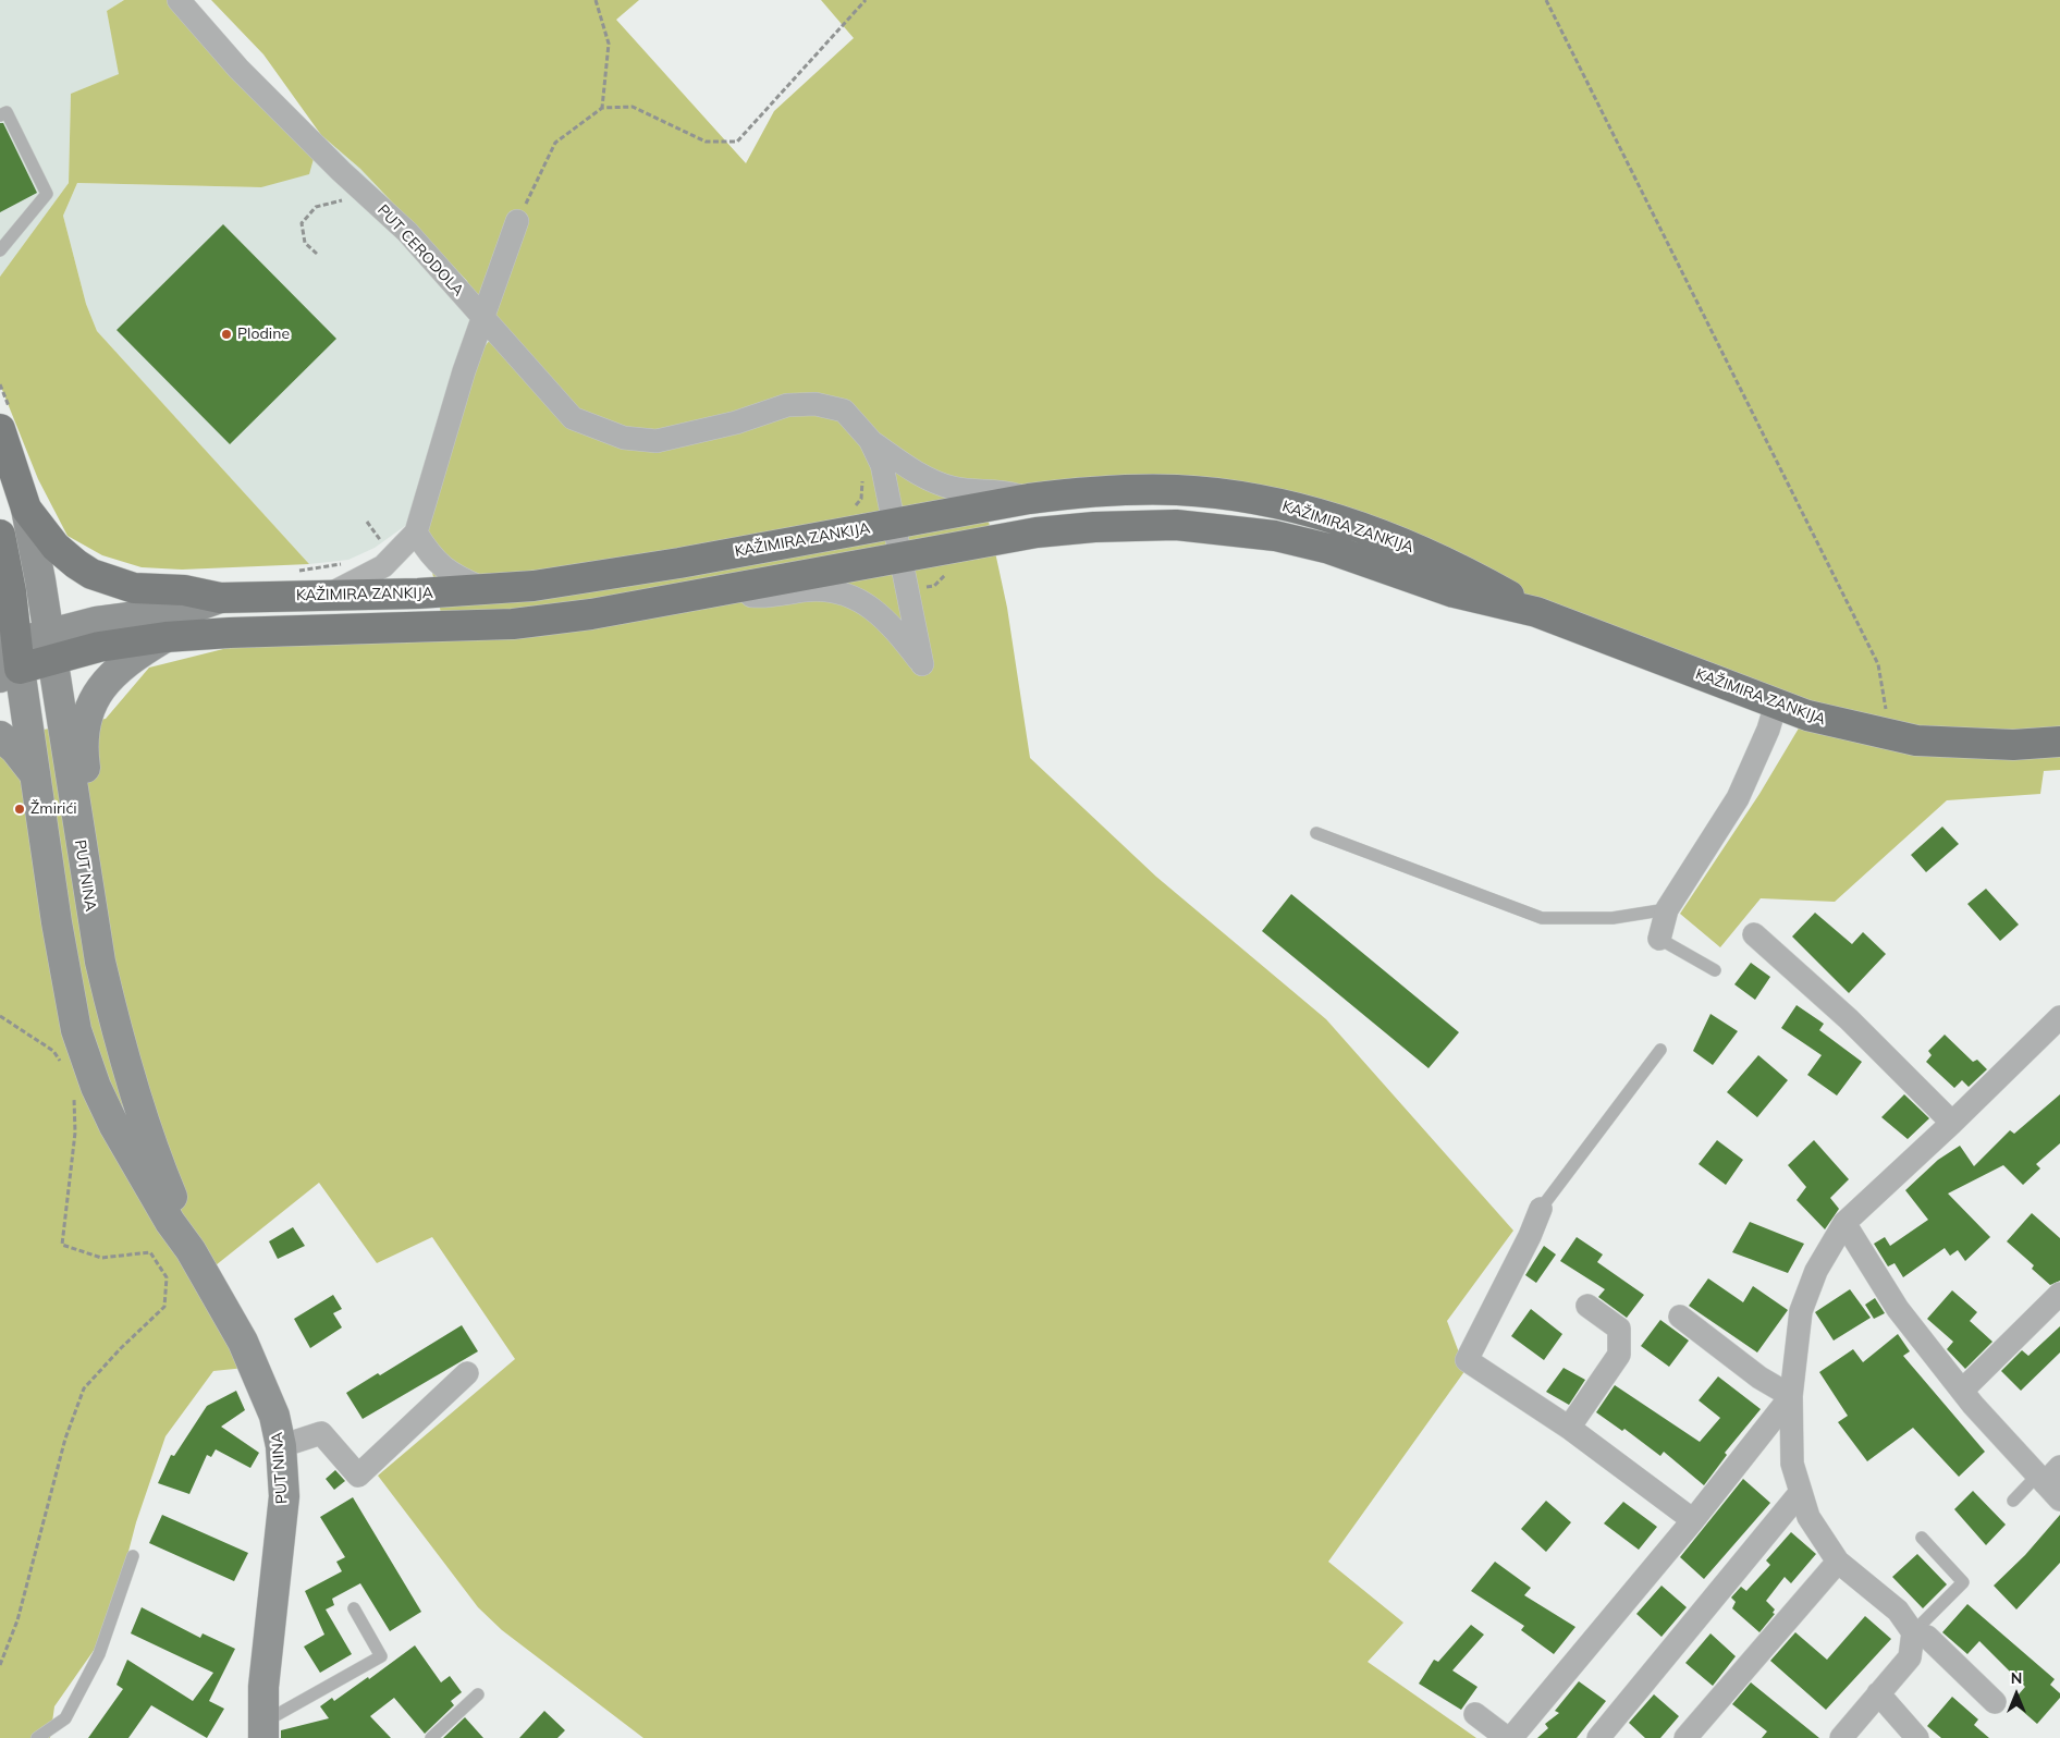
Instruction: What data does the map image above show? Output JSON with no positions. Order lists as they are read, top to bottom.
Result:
{
  "streets": {
    "main road": ["KAŽIMIRA ZANKIJA", "PUT NINA"],
    "street": ["PUT CERODOLA"]
  },
  "crossings": [
    ["KAŽIMIRA ZANKIJA", "PUT NINA"]
  ],
  "places": ["Plodine", "Žmirići"],
  "north": "top"
}
